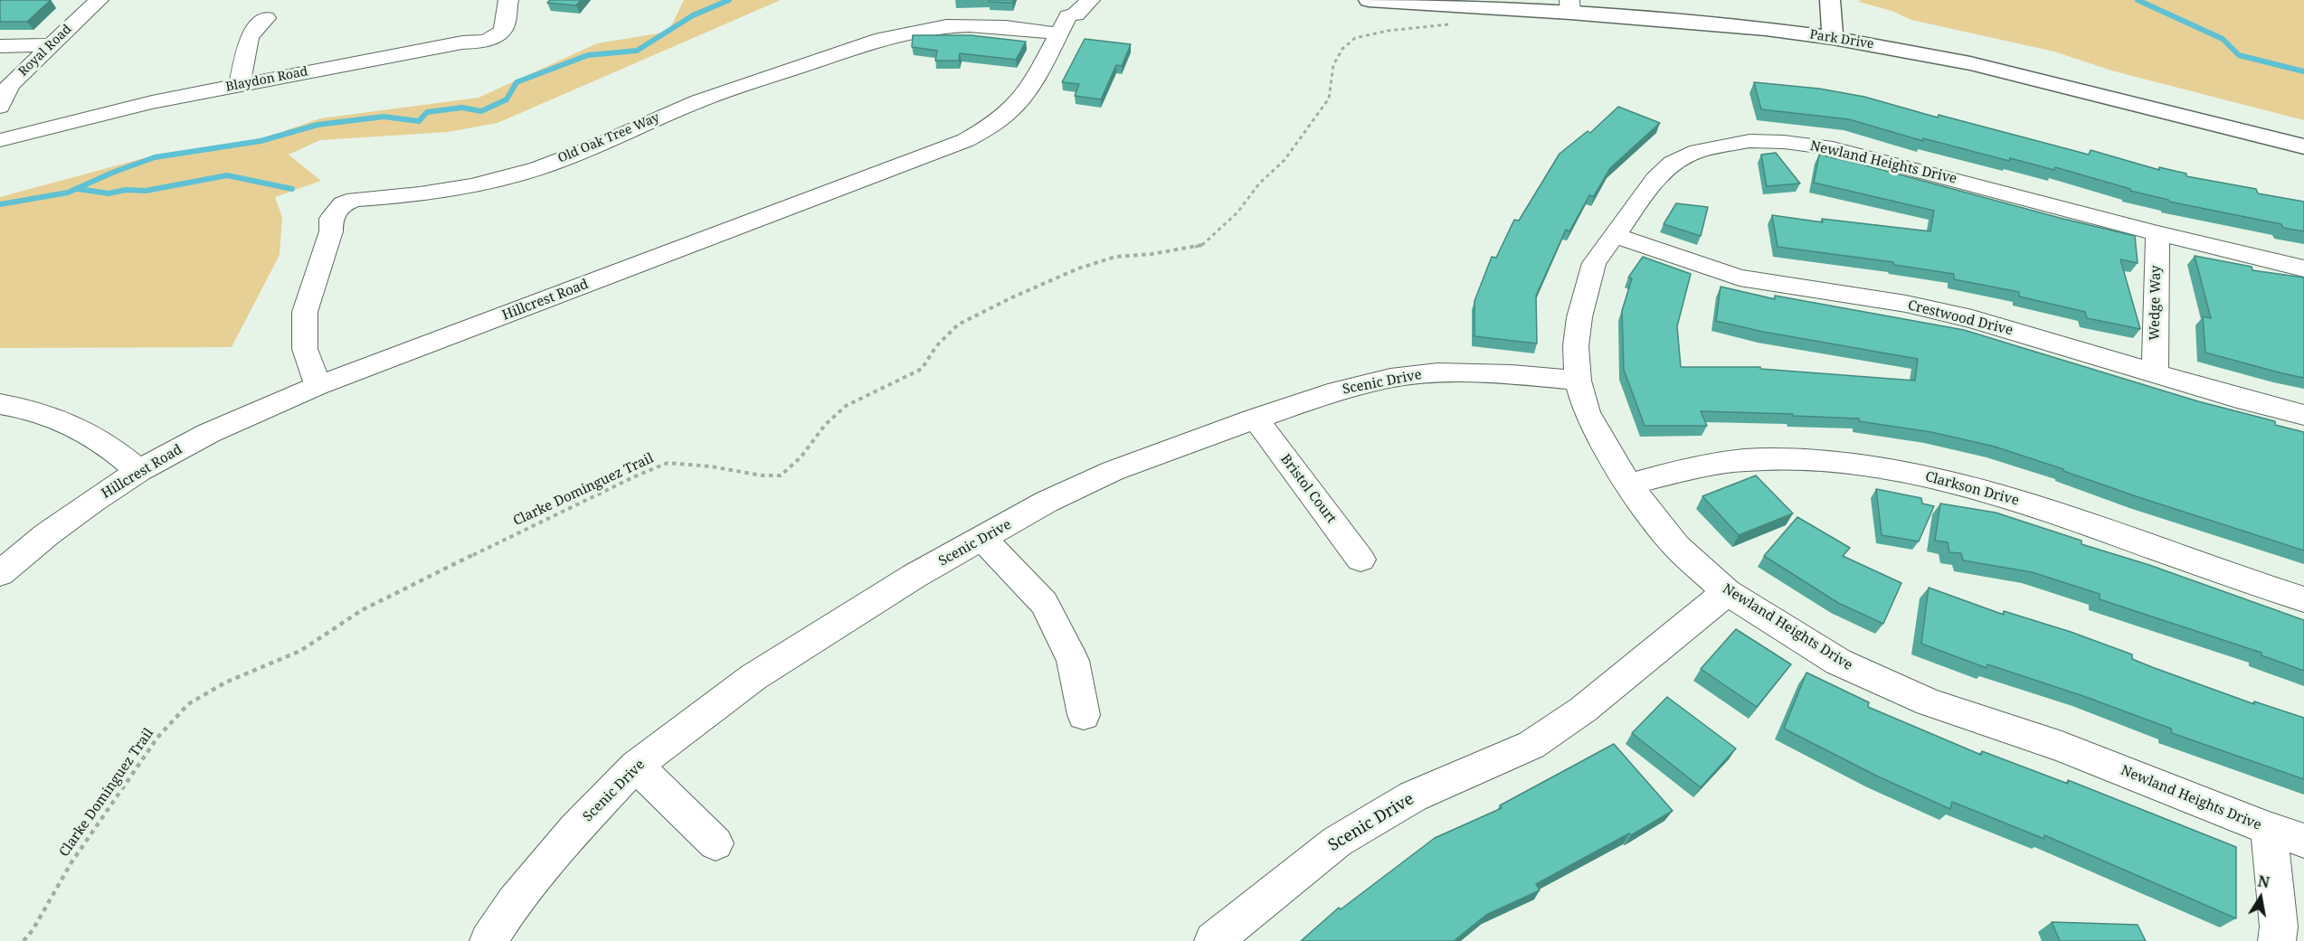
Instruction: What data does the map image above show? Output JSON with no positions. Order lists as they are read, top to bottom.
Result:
{
  "streets": {
    "street": [
      "Park Drive",
      "Royal Road",
      "Blaydon Road",
      "Old Oak Tree Way",
      "Newland Heights Drive",
      "Hillcrest Road",
      "Wedge Way",
      "Crestwood Drive",
      "Scenic Drive",
      "Bristol Court",
      "Clarkson Drive"
    ],
    "path": ["Clarke Dominguez Trail"]
  },
  "crossings": [
    ["Park Drive", "Clarke Dominguez Trail"],
    ["Old Oak Tree Way", "Hillcrest Road"],
    ["Newland Heights Drive", "Wedge Way"],
    ["Newland Heights Drive", "Crestwood Drive"],
    ["Newland Heights Drive", "Scenic Drive"],
    ["Newland Heights Drive", "Clarkson Drive"],
    ["Wedge Way", "Crestwood Drive"],
    ["Scenic Drive", "Bristol Court"]
  ],
  "north": "top"
}
